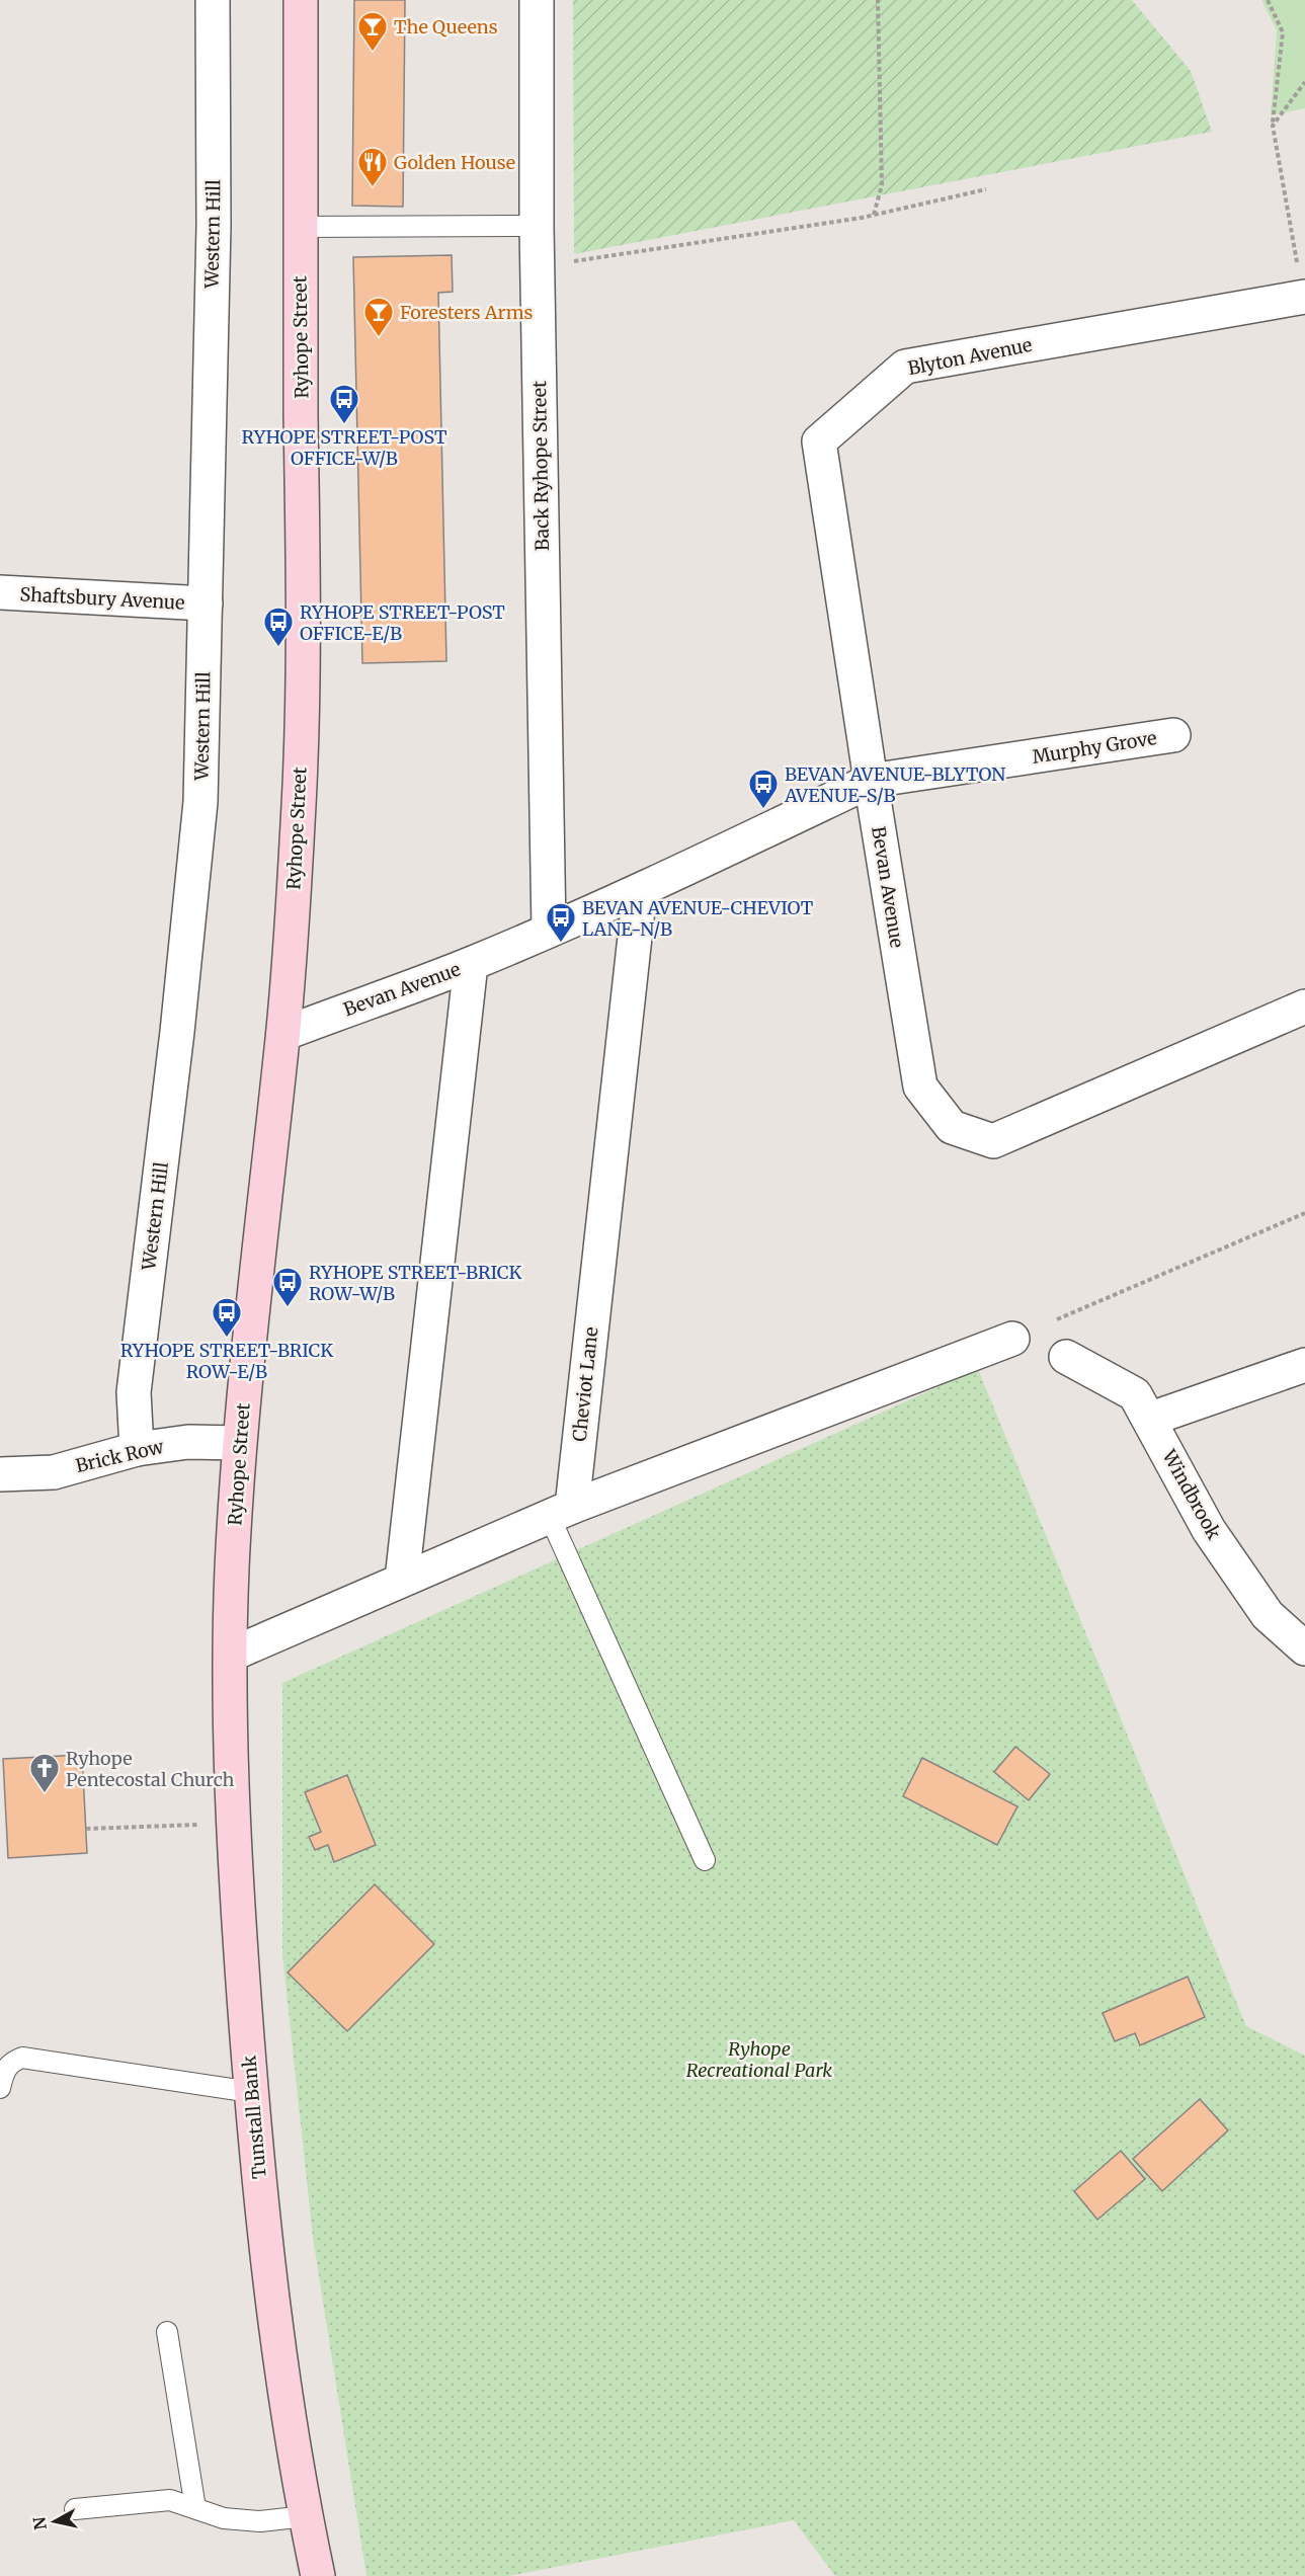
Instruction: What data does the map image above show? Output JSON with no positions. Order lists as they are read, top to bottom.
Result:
{
  "streets": {
    "main road": ["Ryhope Street", "Tunstall Bank"],
    "street": [
      "Western Hill",
      "Blyton Avenue",
      "Back Ryhope Street",
      "Shaftsbury Avenue",
      "Murphy Grove",
      "Bevan Avenue",
      "Cheviot Lane",
      "Brick Row",
      "Windbrook"
    ]
  },
  "crossings": [
    ["Western Hill", "Shaftsbury Avenue"],
    ["Western Hill", "Brick Row"],
    ["Ryhope Street", "Bevan Avenue"],
    ["Ryhope Street", "Brick Row"],
    ["Ryhope Street", "Tunstall Bank"],
    ["Blyton Avenue", "Murphy Grove"],
    ["Blyton Avenue", "Bevan Avenue"],
    ["Back Ryhope Street", "Bevan Avenue"],
    ["Murphy Grove", "Bevan Avenue"],
    ["Bevan Avenue", "Cheviot Lane"]
  ],
  "parks": ["Ryhope Recreational Park"],
  "places": {
    "bar": ["The Queens", "Foresters Arms"],
    "restaurant": ["Golden House"],
    "bus stop": [
      "RYHOPE STREET-POST OFFICE-W/B",
      "RYHOPE STREET-POST OFFICE-E/B",
      "BEVAN AVENUE-BLYTON AVENUE-S/B",
      "BEVAN AVENUE-CHEVIOT LANE-N/B",
      "RYHOPE STREET-BRICK ROW-W/B",
      "RYHOPE STREET-BRICK ROW-E/B"
    ],
    "church": ["Ryhope Pentecostal Church"]
  },
  "north": "left"
}
